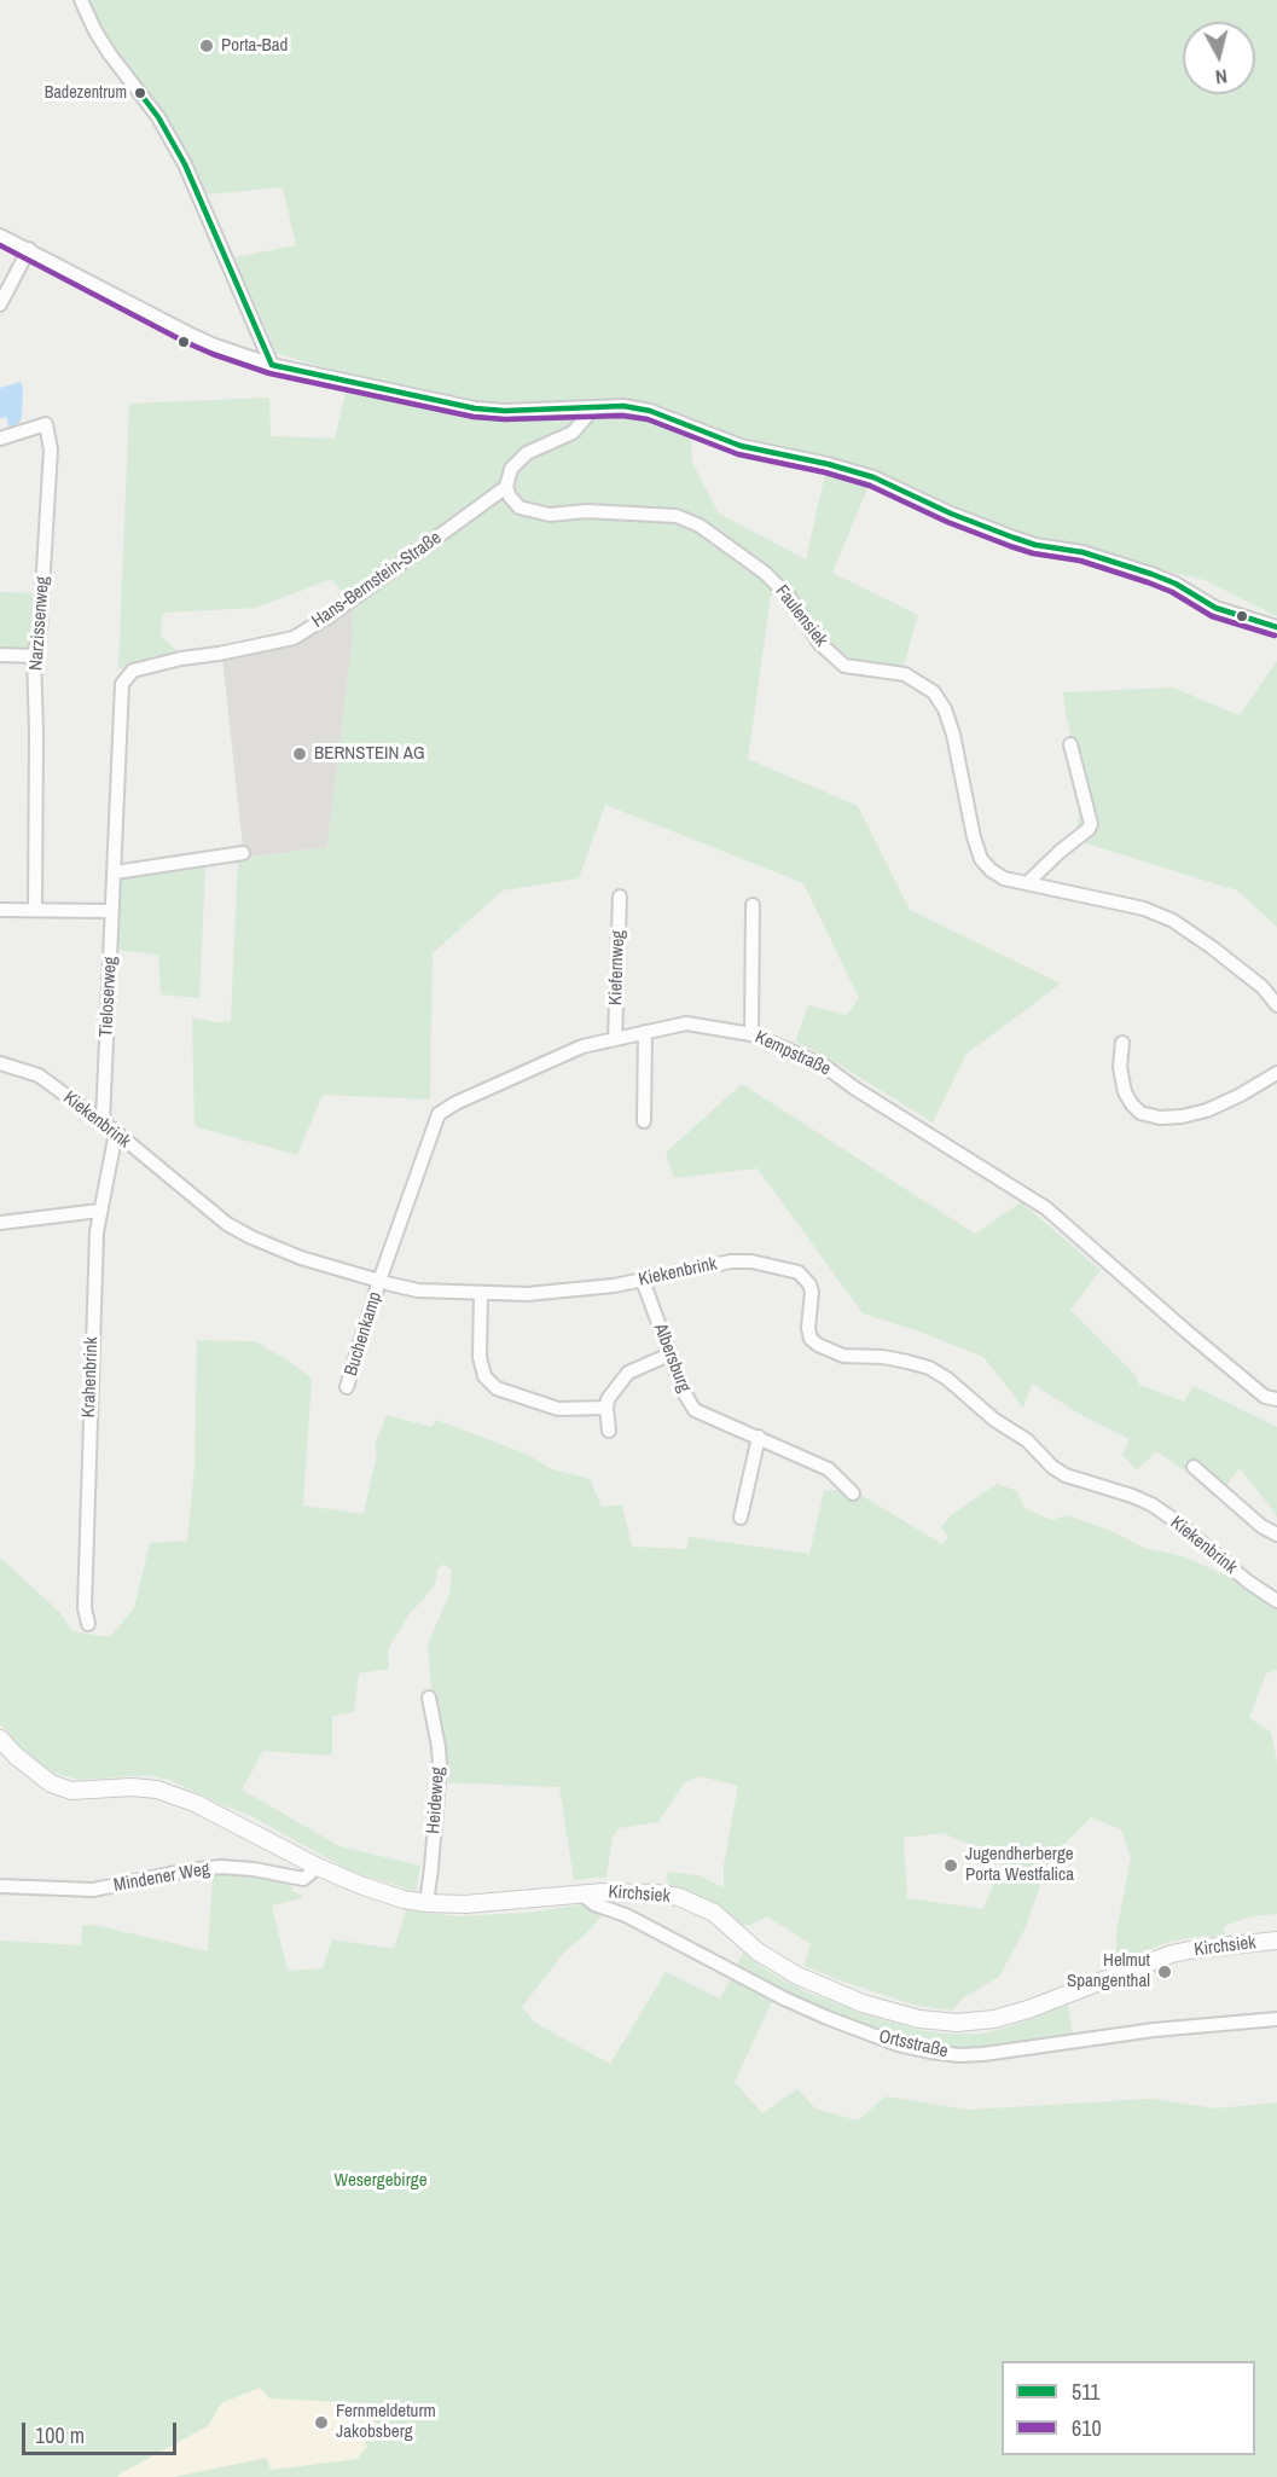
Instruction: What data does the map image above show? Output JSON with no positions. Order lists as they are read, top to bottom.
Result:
{
  "streets": {
    "main road": ["Kirchsiek"],
    "street": [
      "Hans-Bernstein-Straße",
      "Faulensiek",
      "Narzissenweg",
      "Kiefernweg",
      "Tieloserweg",
      "Kempstraße",
      "Kiekenbrink",
      "Buchenkamp",
      "Albersburg",
      "Krahenbrink",
      "Heideweg",
      "Mindener Weg",
      "Ortsstraße"
    ]
  },
  "crossings": [
    ["Hans-Bernstein-Straße", "Faulensiek"],
    ["Hans-Bernstein-Straße", "Tieloserweg"],
    ["Kiefernweg", "Kempstraße"],
    ["Tieloserweg", "Kiekenbrink"],
    ["Kempstraße", "Kiekenbrink"],
    ["Kempstraße", "Buchenkamp"],
    ["Kiekenbrink", "Buchenkamp"],
    ["Kiekenbrink", "Albersburg"],
    ["Kiekenbrink", "Krahenbrink"],
    ["Heideweg", "Kirchsiek"],
    ["Mindener Weg", "Kirchsiek"],
    ["Kirchsiek", "Ortsstraße"]
  ],
  "parks": ["Wesergebirge"],
  "places": [
    "Porta-Bad",
    "Badezentrum",
    "BERNSTEIN AG",
    "Jugendherberge Porta Westfalica",
    "Helmut Spangenthal",
    "Fernmeldeturm Jakobsberg"
  ],
  "lines": ["transit line 511", "transit line 610"],
  "legend": ["511", "610"],
  "scale_bar": "100 m",
  "north": "bottom"
}
